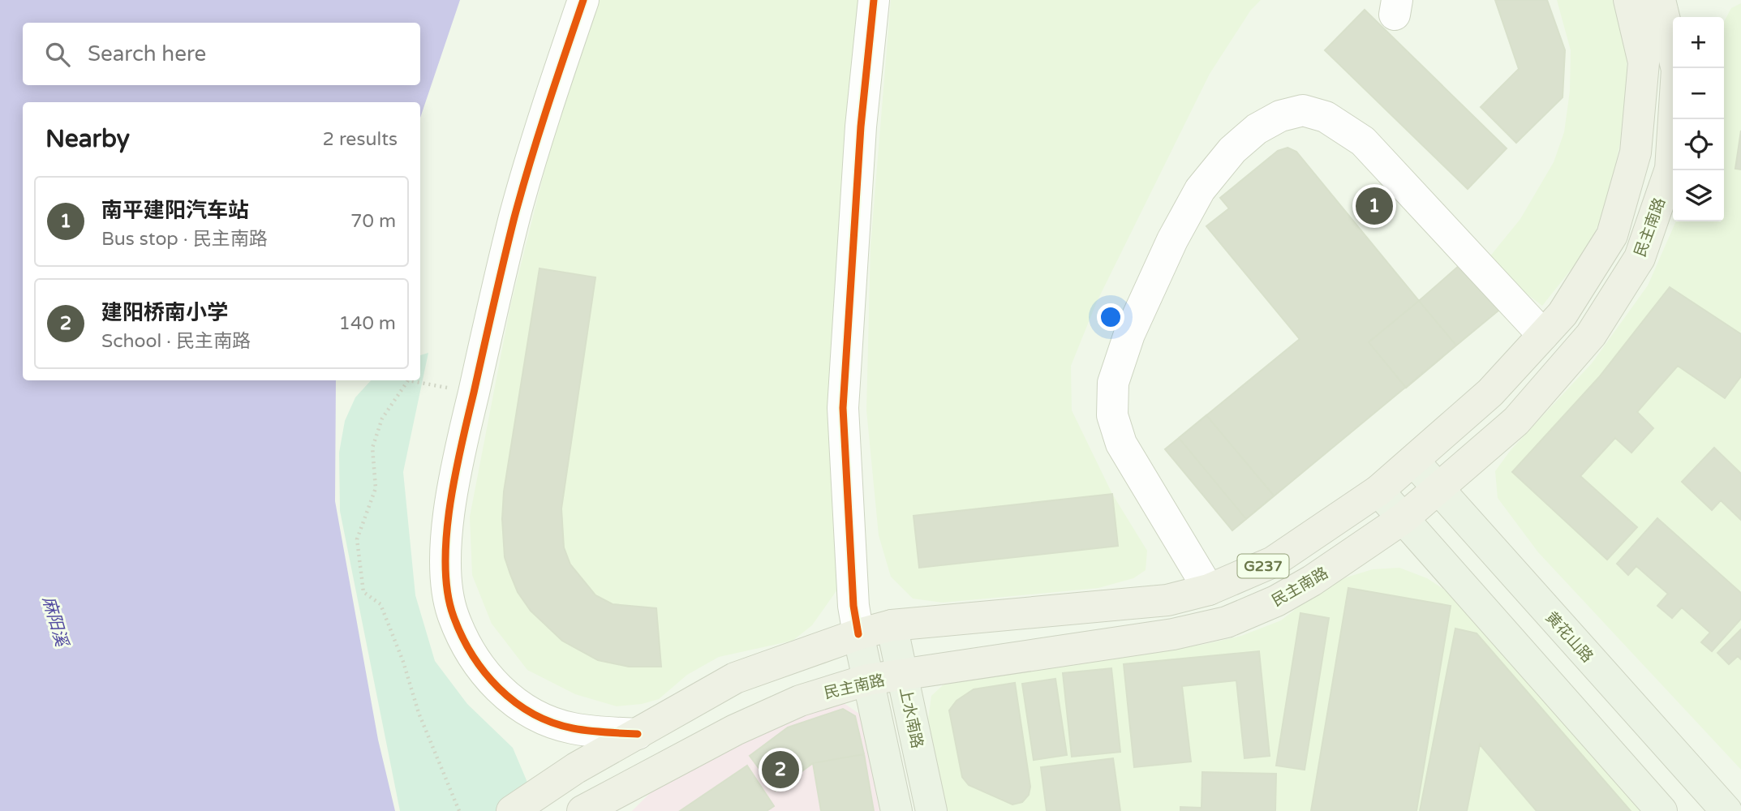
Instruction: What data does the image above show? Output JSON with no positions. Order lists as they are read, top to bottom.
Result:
{
  "streets": {
    "highway": ["民主南路", "G237"],
    "main road": ["黄花山路", "上水南路"]
  },
  "crossings": [
    ["民主南路", "黄花山路"],
    ["民主南路", "上水南路"]
  ],
  "water": ["麻阳溪"],
  "page": {
    "map_buttons": ["+", "−"],
    "search": "Search here",
    "heading": ["Nearby", "2 results"],
    "list": [
      {
        "mark": "1",
        "name": "南平建阳汽车站",
        "note": "Bus stop · 民主南路",
        "value": "70 m"
      },
      {
        "mark": "2",
        "name": "建阳桥南小学",
        "note": "School · 民主南路",
        "value": "140 m"
      }
    ],
    "pins": ["1", "2"]
  }
}
